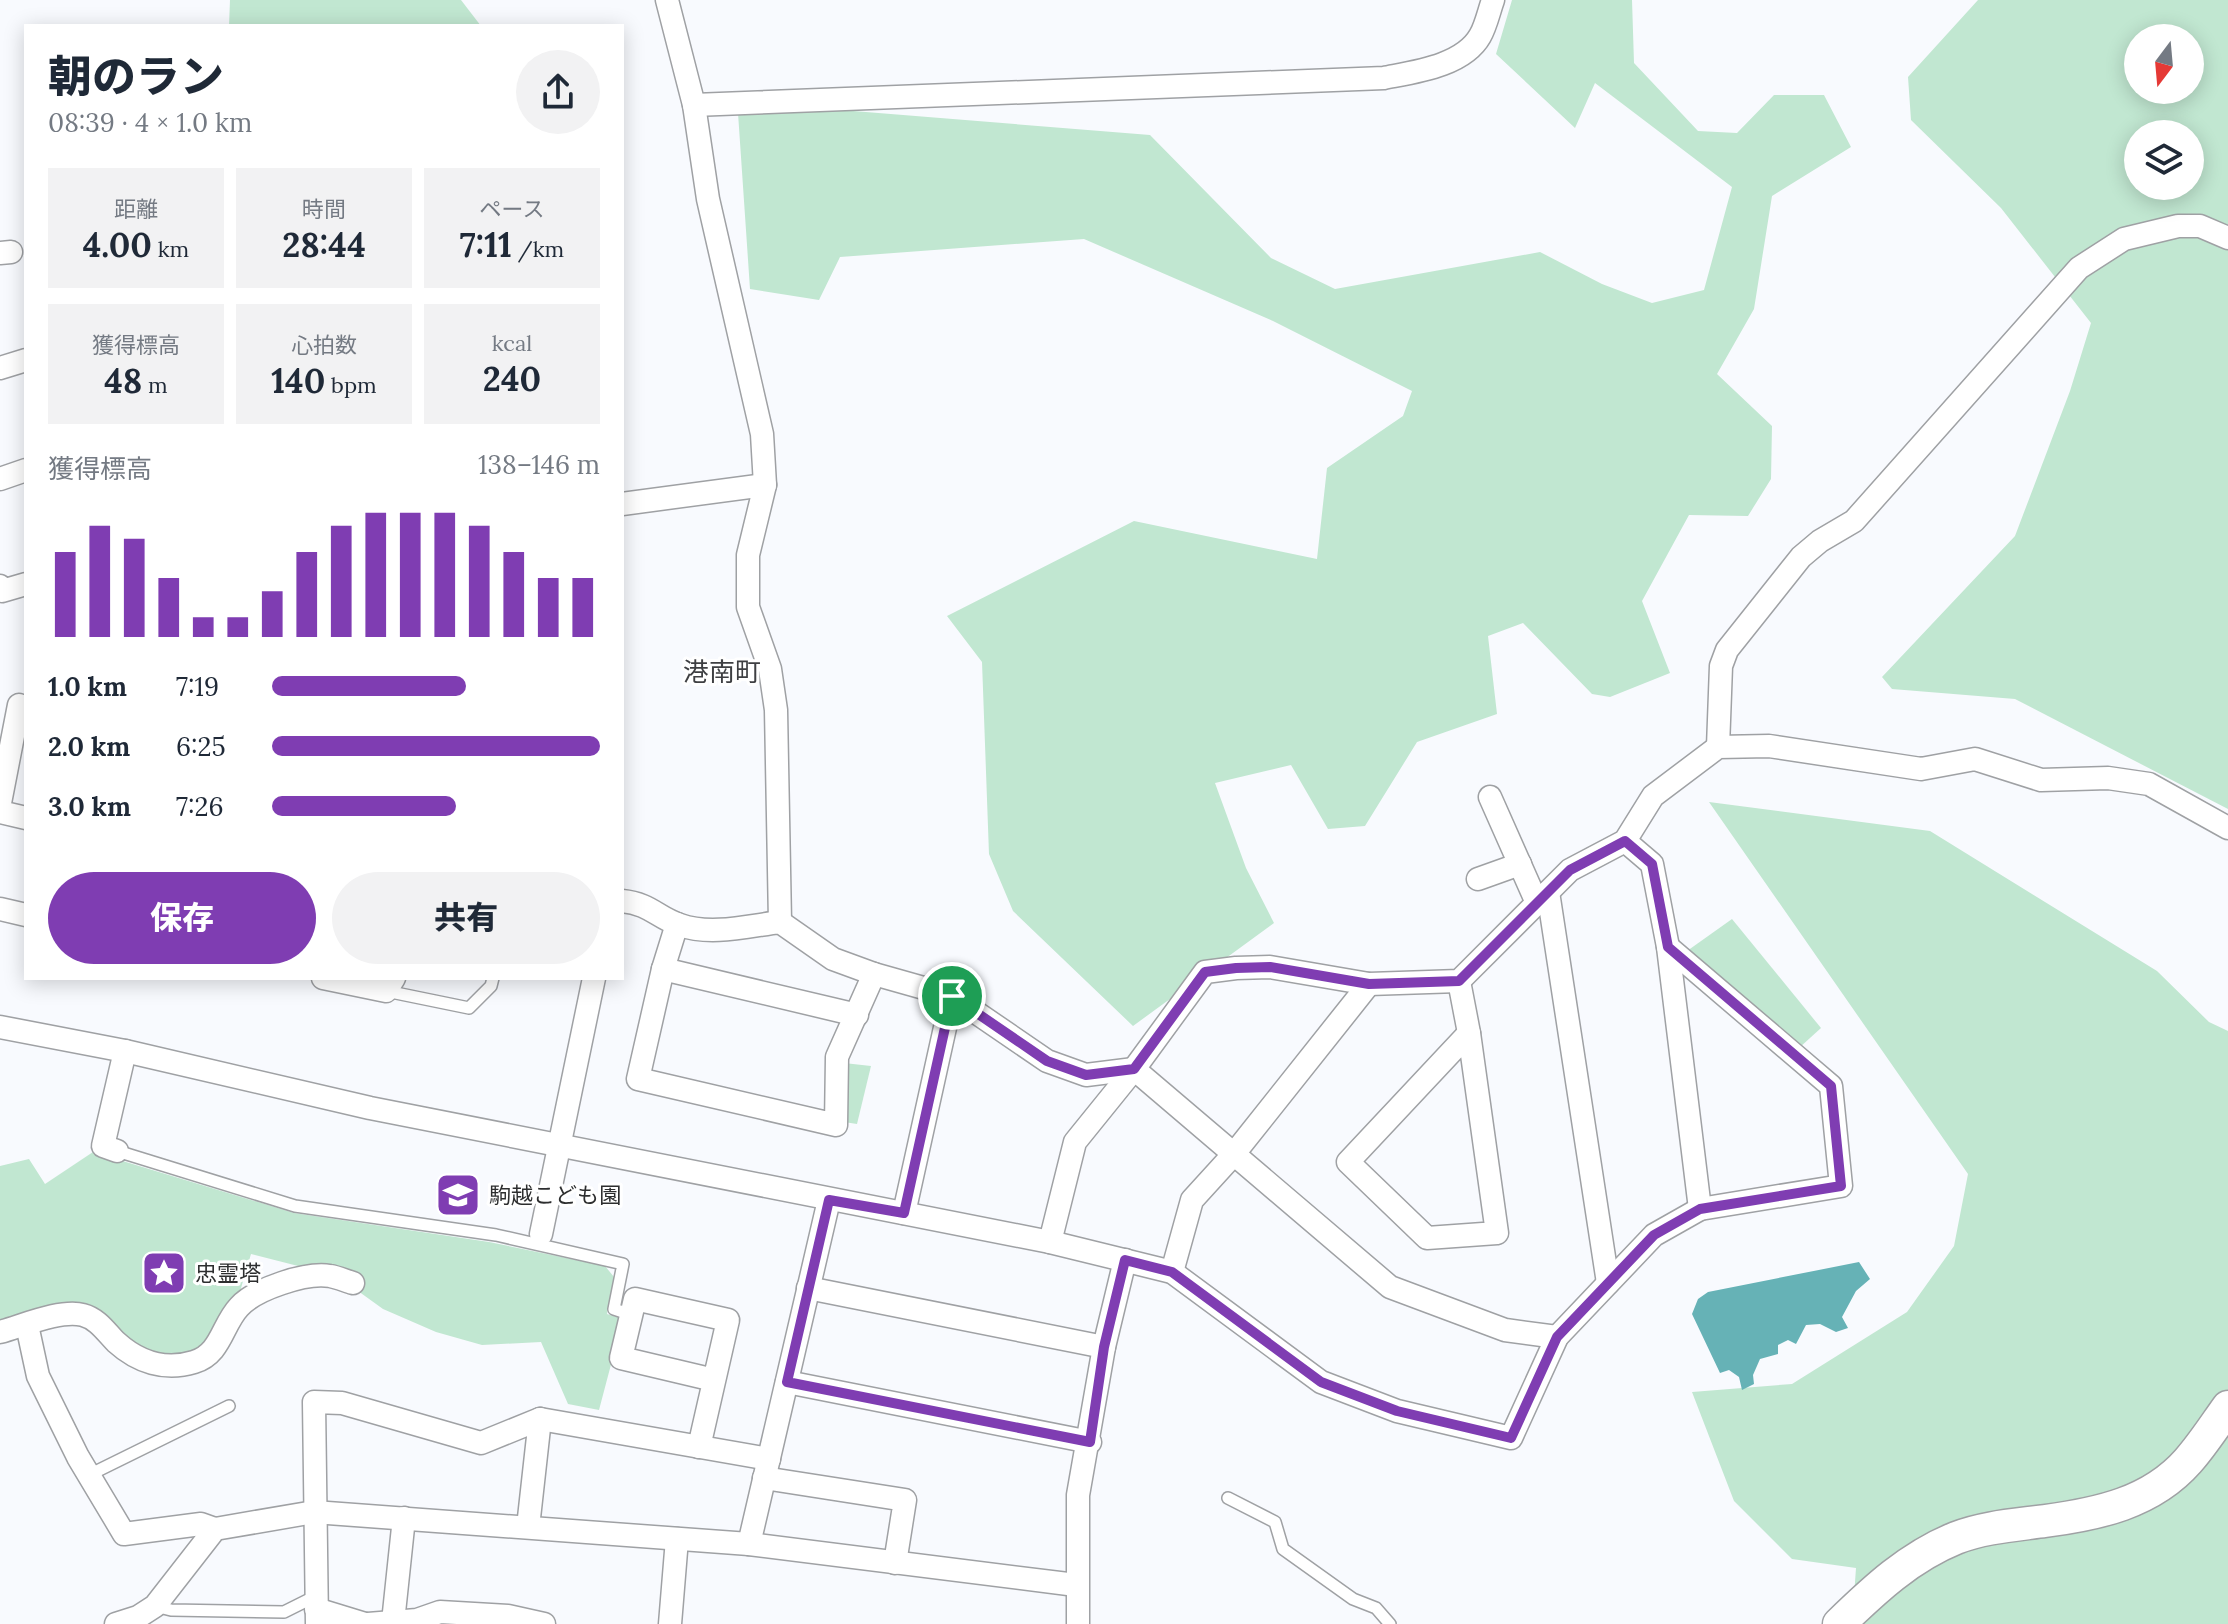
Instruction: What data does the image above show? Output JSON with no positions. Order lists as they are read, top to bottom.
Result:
{
  "districts": ["港南町"],
  "places": {
    "school or university": ["駒越こども園"],
    "place": ["忠霊塔"]
  },
  "north": "bottom",
  "page": {
    "heading": ["朝のラン", "08:39 · 4 × 1.0 km"],
    "stats": [
      ["距離", "4.00 km"],
      ["時間", "28:44"],
      ["ペース", "7:11 /km"],
      ["獲得標高", "48 m"],
      ["心拍数", "140 bpm"],
      ["kcal", "240"]
    ],
    "chart": ["獲得標高", "138–146 m"],
    "list": [
      {
        "name": "1.0 km",
        "note": "7:19"
      },
      {
        "name": "2.0 km",
        "note": "6:25"
      },
      {
        "name": "3.0 km",
        "note": "7:26"
      }
    ],
    "buttons": ["保存", "共有"]
  }
}
